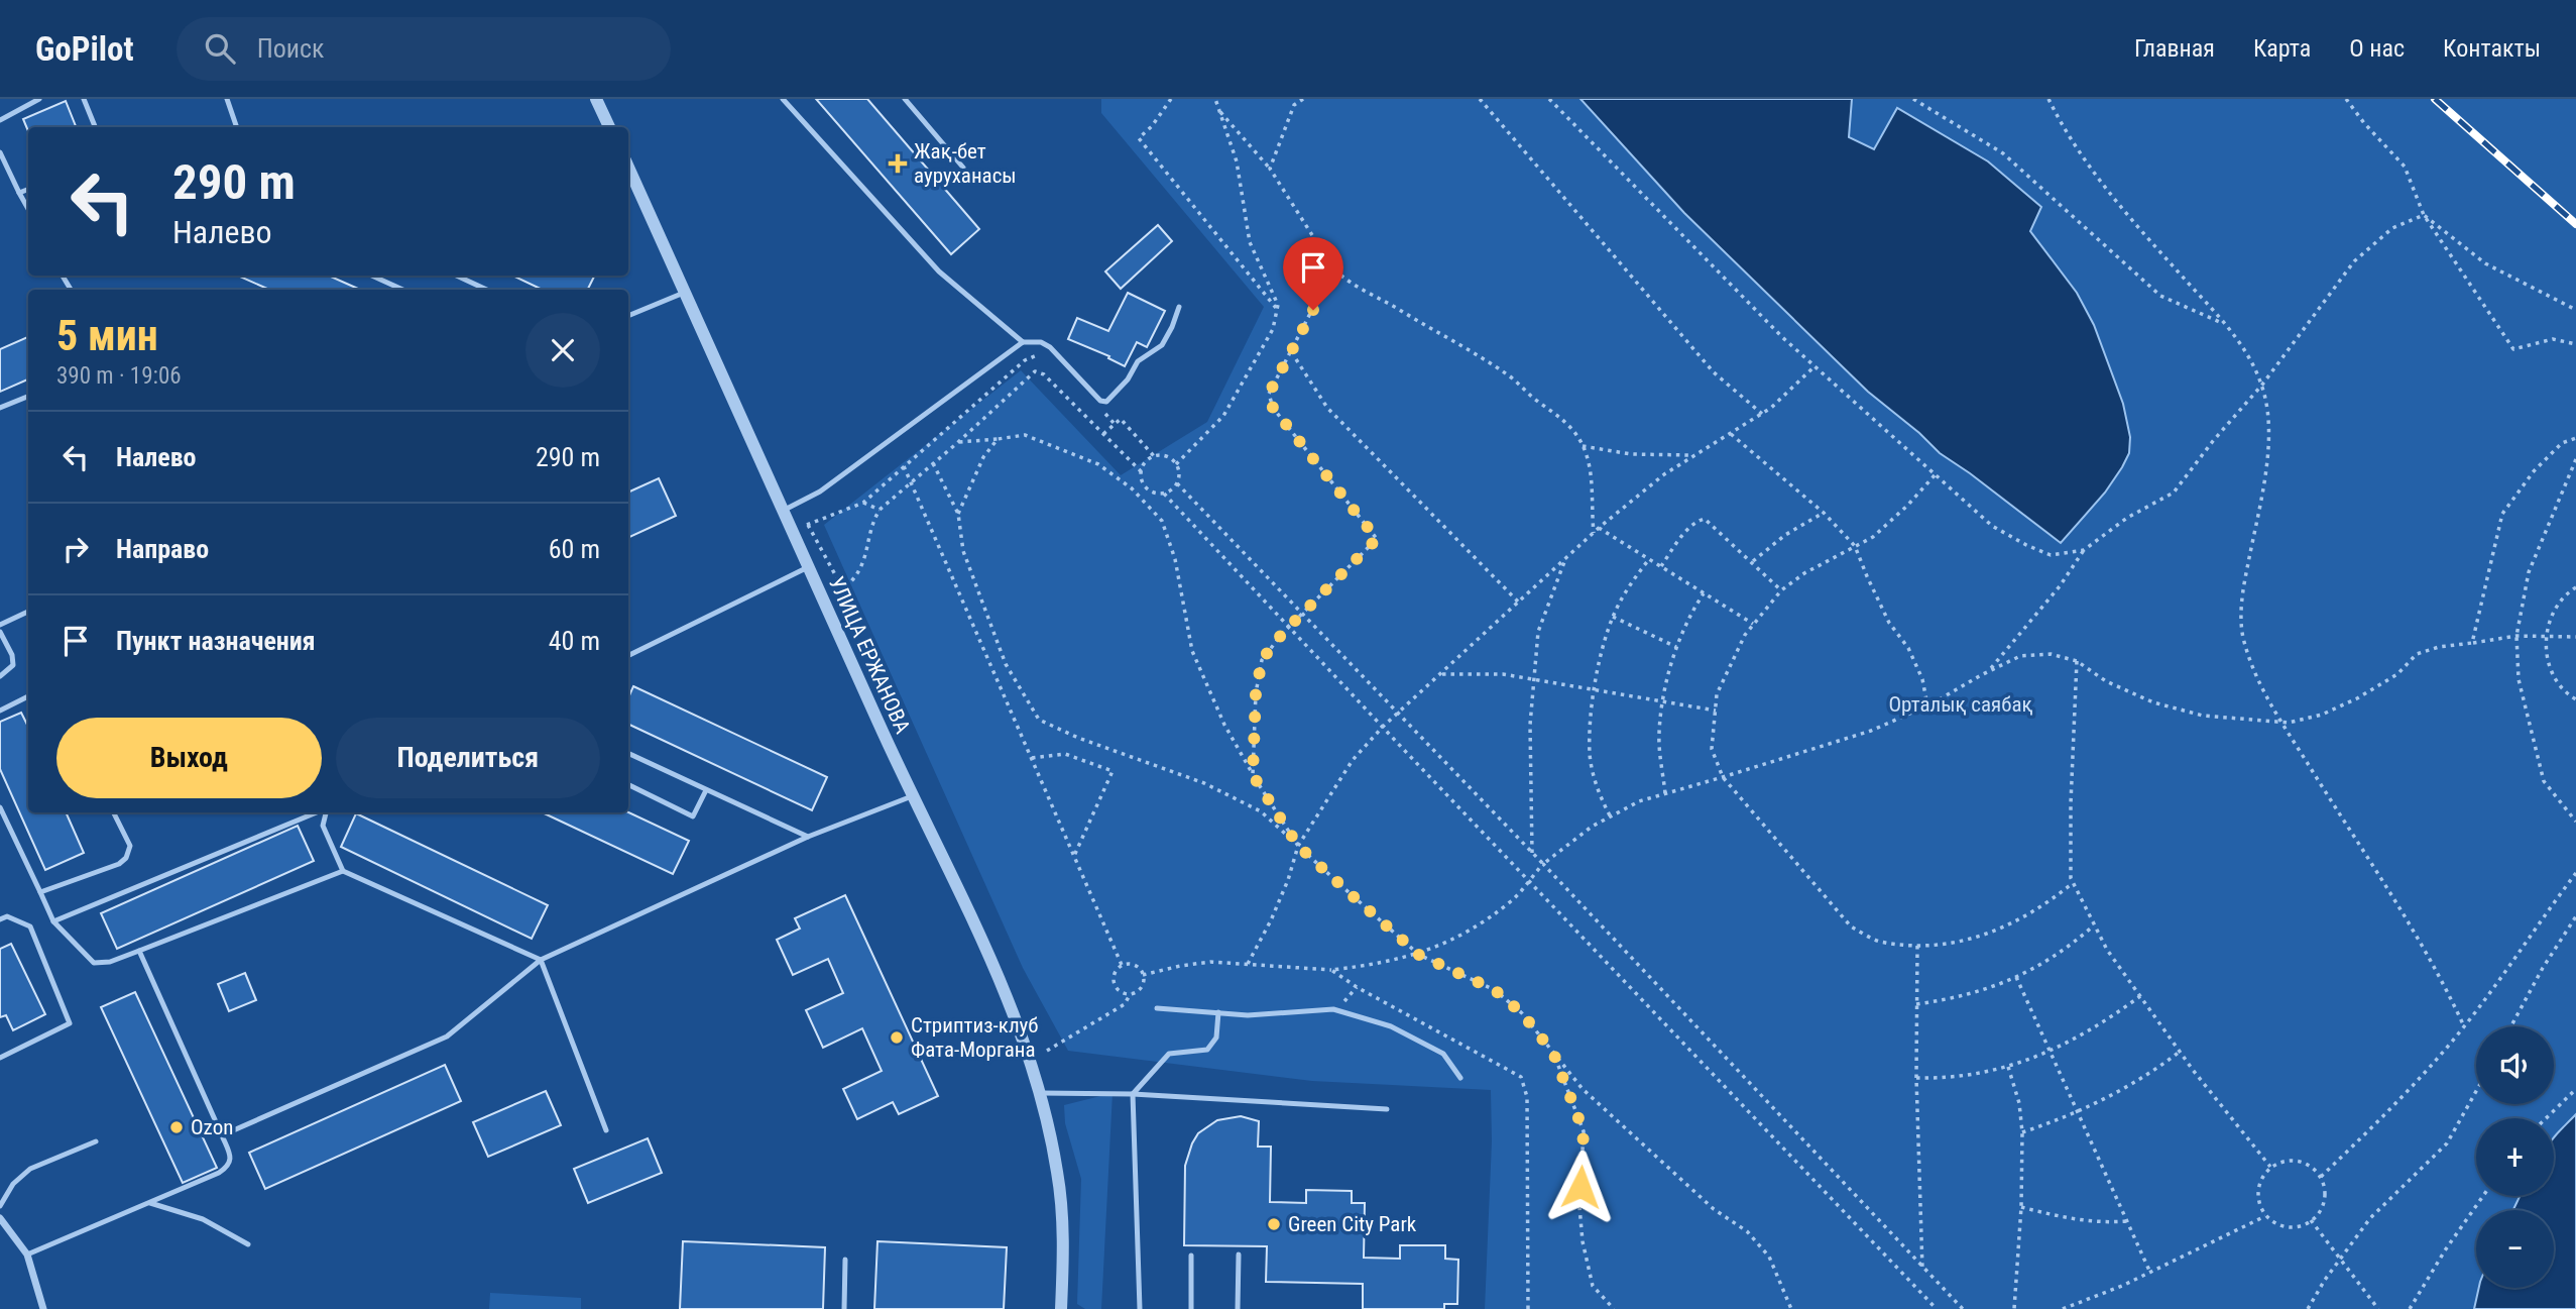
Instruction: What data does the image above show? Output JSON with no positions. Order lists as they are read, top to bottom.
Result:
{
  "streets": {
    "street": ["УЛИЦА ЕРЖАНОВА"]
  },
  "parks": ["Орталық саябақ"],
  "places": {
    "health": ["Жақ-бет ауруханасы"],
    "other": ["Стриптиз-клуб Фата-Моргана", "Ozon", "Green City Park"]
  },
  "page": {
    "header": "GoPilot",
    "search": "Поиск",
    "nav": [
      "Главная",
      "Карта",
      "О нас",
      "Контакты"
    ],
    "turn": ["290 m", "Налево"],
    "heading": ["5 мин", "390 m · 19:06"],
    "list": [
      {
        "name": "Налево",
        "value": "290 m"
      },
      {
        "name": "Направо",
        "value": "60 m"
      },
      {
        "name": "Пункт назначения",
        "value": "40 m"
      }
    ],
    "buttons": ["Выход", "Поделиться"],
    "map_buttons": ["+", "−"]
  }
}
